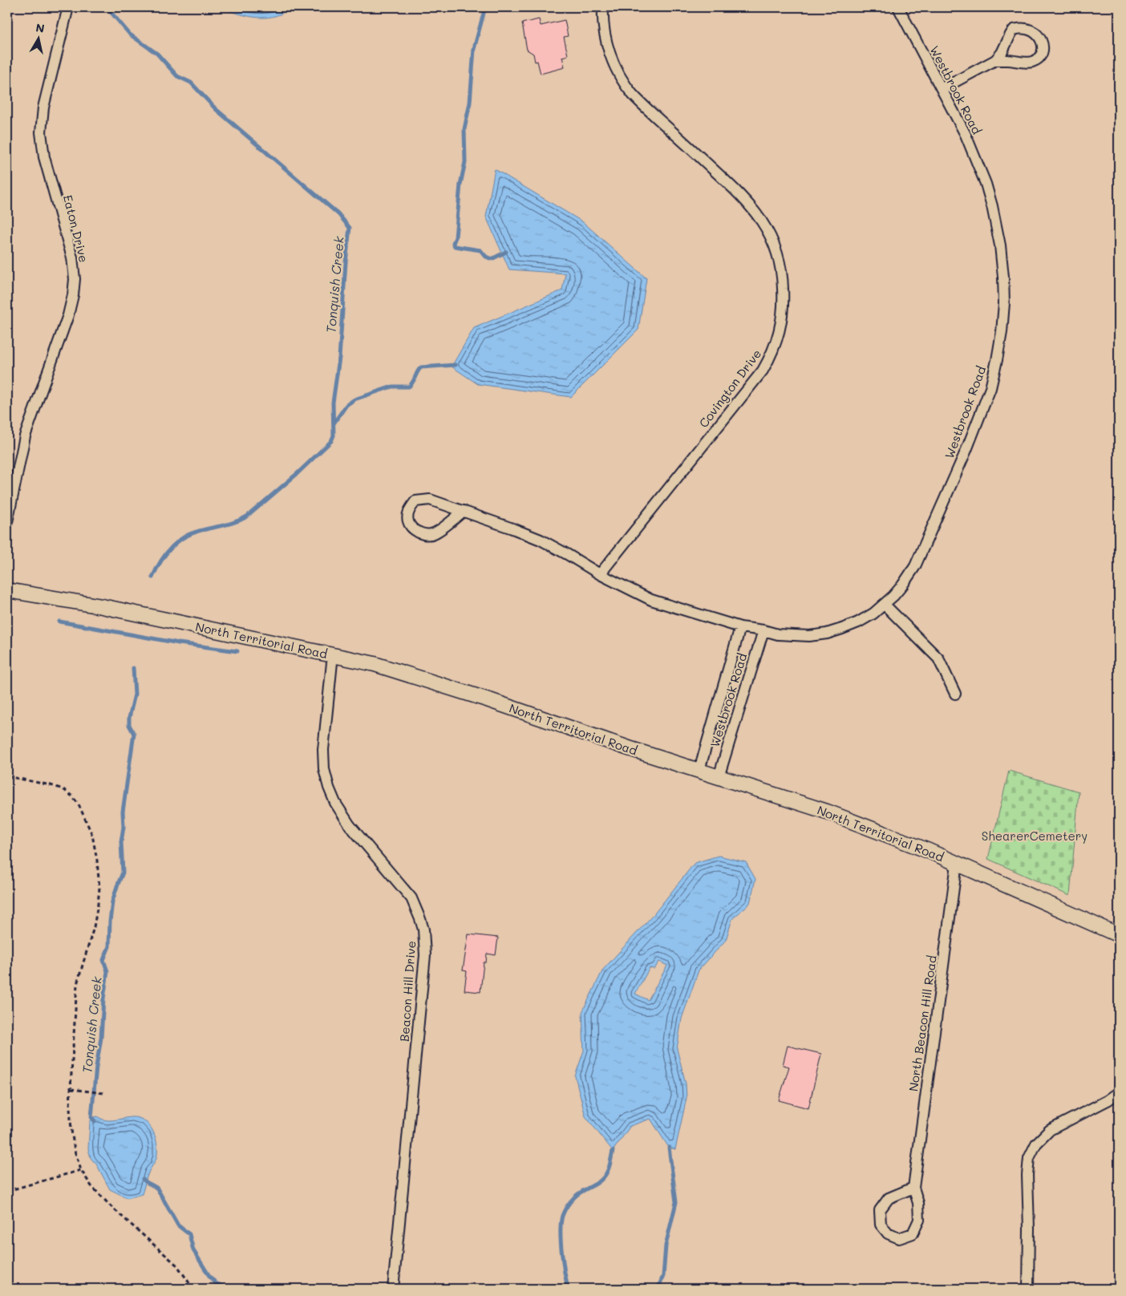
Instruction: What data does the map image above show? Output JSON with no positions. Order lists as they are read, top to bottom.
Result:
{
  "streets": {
    "main road": ["North Territorial Road"],
    "street": [
      "Westbrook Road",
      "Eaton Drive",
      "Covington Drive",
      "Beacon Hill Drive",
      "North Beacon Hill Road"
    ]
  },
  "crossings": [
    ["Westbrook Road", "Covington Drive"],
    ["Westbrook Road", "North Territorial Road"],
    ["North Territorial Road", "Beacon Hill Drive"],
    ["North Territorial Road", "North Beacon Hill Road"]
  ],
  "water": ["Tonquish Creek"],
  "parks": ["ShearerCemetery"],
  "north": "top"
}
